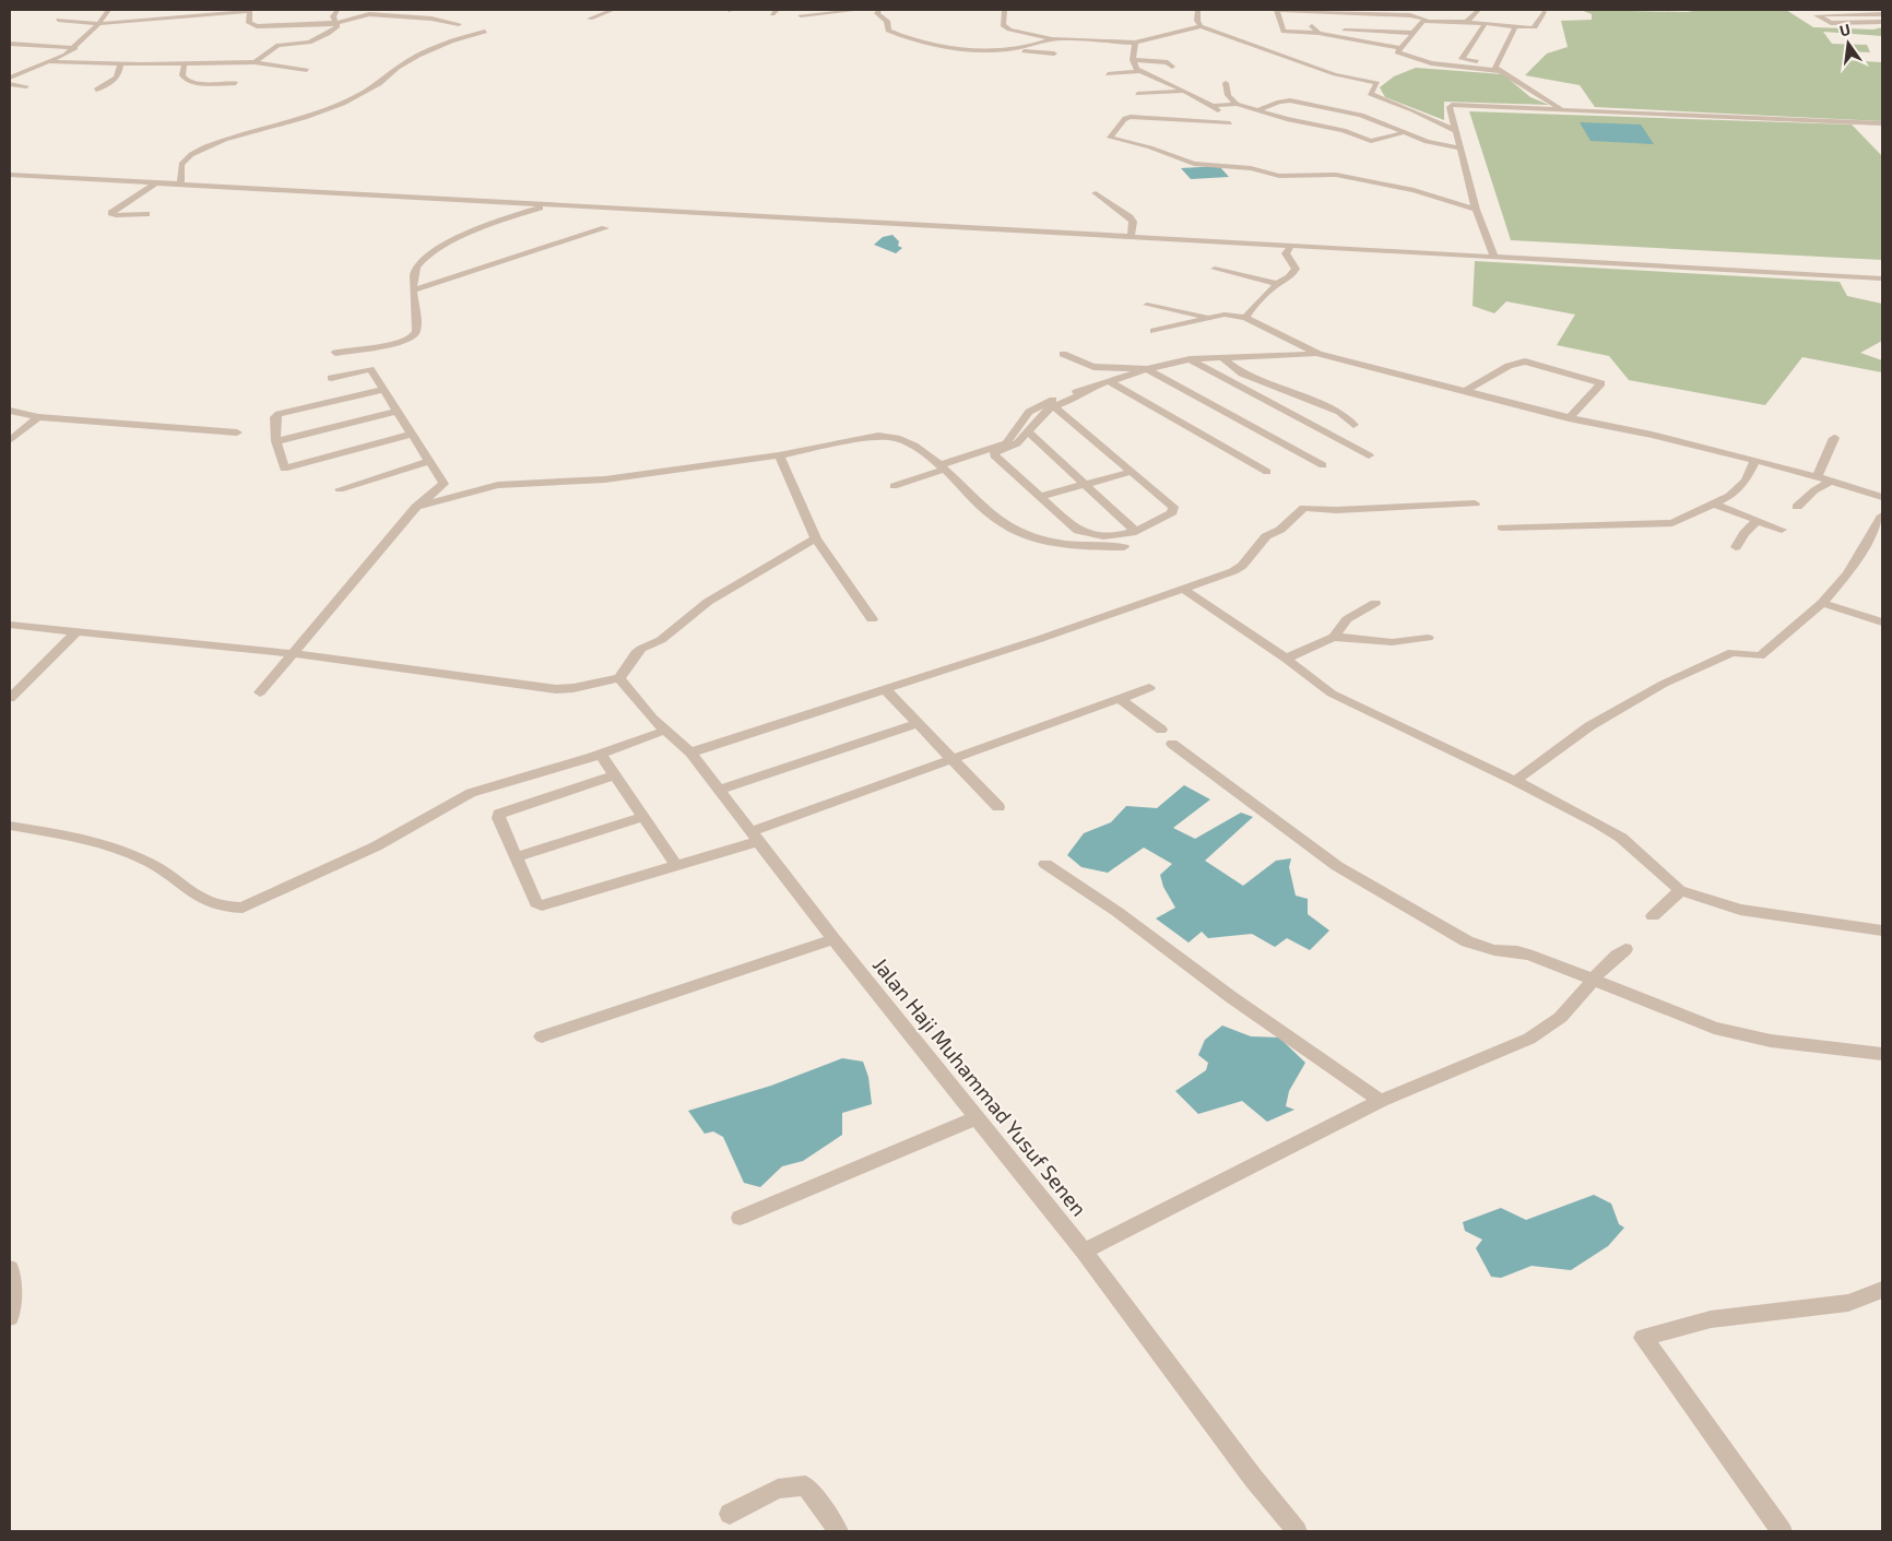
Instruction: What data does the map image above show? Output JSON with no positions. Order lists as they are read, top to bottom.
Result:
{
  "streets": {
    "street": ["Jalan Haji Muhammad Yusuf Senen"]
  },
  "north": "top"
}
